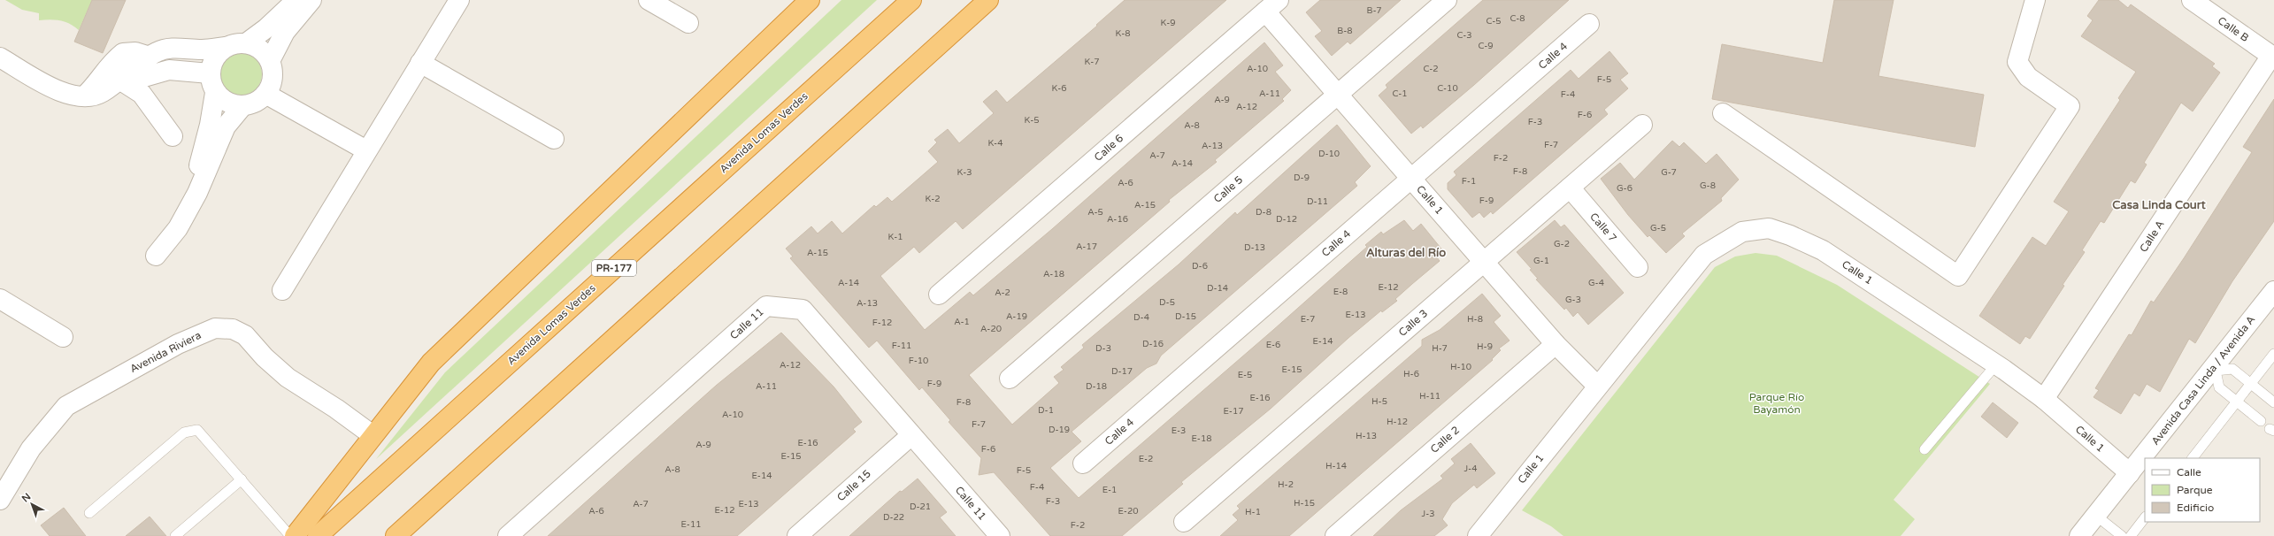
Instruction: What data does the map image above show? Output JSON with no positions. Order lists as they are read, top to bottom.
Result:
{
  "streets": {
    "highway": ["Avenida Lomas Verdes", "PR-177"],
    "street": [
      "Calle B",
      "Calle 4",
      "Calle 6",
      "Calle 5",
      "Calle 1",
      "Calle 7",
      "Calle A",
      "Calle 3",
      "Calle 11",
      "Avenida Riviera",
      "Avenida Casa Linda / Avenida A",
      "Calle 2",
      "Calle 15"
    ]
  },
  "crossings": [
    ["Calle B", "Calle A"],
    ["Calle 4", "Calle 1"],
    ["Calle 6", "Calle 1"],
    ["Calle 5", "Calle 1"],
    ["Calle 1", "Calle A"],
    ["Calle 1", "Calle 3"],
    ["Calle 1", "Avenida Casa Linda / Avenida A"],
    ["Calle 1", "Calle 2"],
    ["Calle 7", "Calle 3"],
    ["Calle 11", "Calle 15"]
  ],
  "districts": ["Casa Linda Court", "Alturas del Río"],
  "parks": ["Parque Río Bayamón"],
  "house_numbers": [
    "B-7",
    "C-8",
    "C-5",
    "K-9",
    "B-8",
    "K-8",
    "C-3",
    "C-9",
    "K-7",
    "A-10",
    "C-2",
    "F-5",
    "K-6",
    "C-10",
    "A-11",
    "C-1",
    "F-4",
    "A-9",
    "A-12",
    "F-6",
    "K-5",
    "F-3",
    "A-8",
    "K-4",
    "F-7",
    "A-13",
    "D-10",
    "A-7",
    "F-2",
    "A-14",
    "F-8",
    "K-3",
    "G-7",
    "D-9",
    "F-1",
    "A-6",
    "G-8",
    "G-6",
    "K-2",
    "F-9",
    "D-11",
    "A-15",
    "A-5",
    "D-8",
    "A-16",
    "D-12",
    "G-5",
    "K-1",
    "G-2",
    "A-17",
    "D-13",
    "A-15",
    "G-1",
    "D-6",
    "A-18",
    "A-14",
    "G-4",
    "E-12",
    "D-14",
    "E-8",
    "A-2",
    "G-3",
    "D-5",
    "A-13",
    "E-13",
    "A-19",
    "D-15",
    "D-4",
    "E-7",
    "H-8",
    "A-1",
    "F-12",
    "A-20",
    "E-14",
    "D-16",
    "E-6",
    "F-11",
    "H-9",
    "D-3",
    "H-7",
    "F-10",
    "A-12",
    "H-10",
    "E-15",
    "D-17",
    "H-6",
    "E-5",
    "F-9",
    "A-11",
    "D-18",
    "H-11",
    "E-16",
    "H-5",
    "F-8",
    "D-1",
    "E-17",
    "A-10",
    "H-12",
    "F-7",
    "D-19",
    "E-3",
    "H-13",
    "E-18",
    "E-16",
    "A-9",
    "F-6",
    "E-15",
    "E-2",
    "H-14",
    "J-4",
    "A-8",
    "F-5",
    "E-14",
    "H-2",
    "F-4",
    "E-1",
    "F-3",
    "H-15",
    "A-7",
    "E-13",
    "D-21",
    "E-12",
    "A-6",
    "E-20",
    "H-1",
    "J-3",
    "D-22",
    "E-11",
    "F-2"
  ],
  "legend": ["Calle", "Parque", "Edificio"],
  "north": "top left"
}
